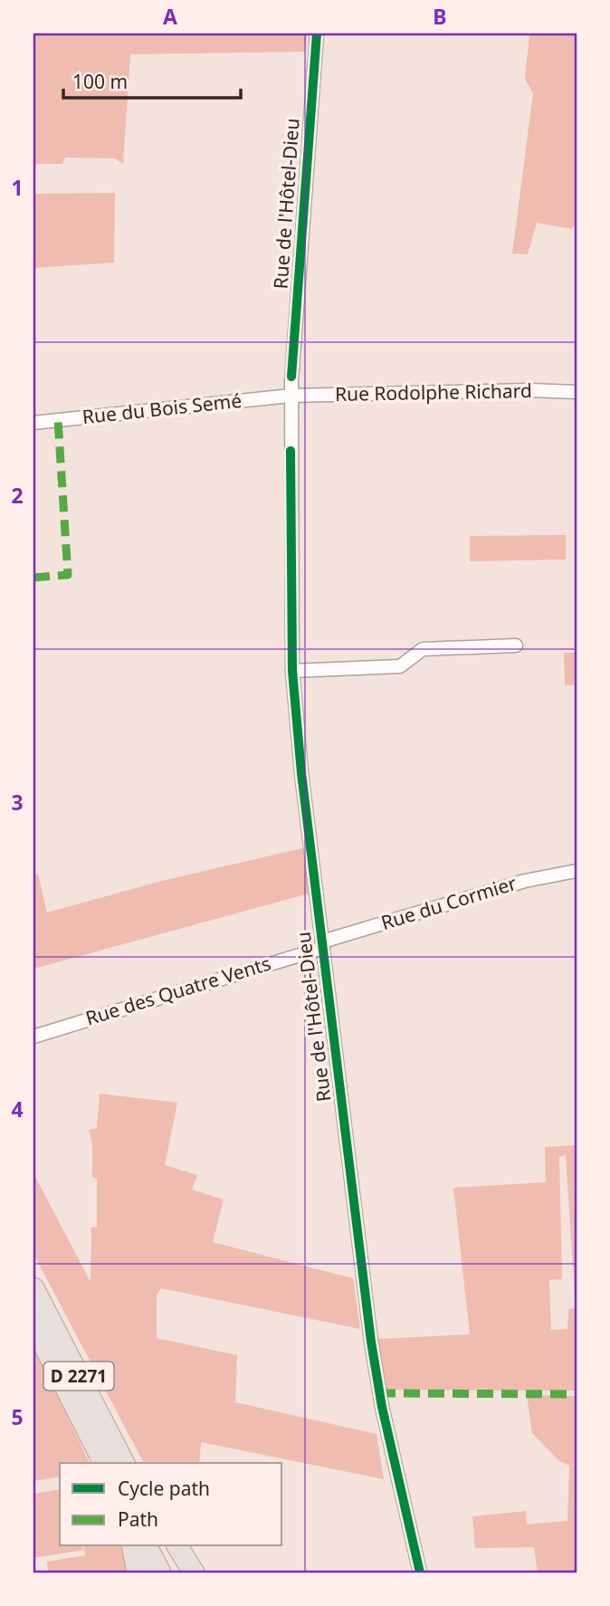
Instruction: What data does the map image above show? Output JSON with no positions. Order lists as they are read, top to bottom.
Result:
{
  "streets": {
    "highway": ["D 2271"],
    "street": [
      "Rue de l'Hôtel-Dieu",
      "Rue Rodolphe Richard",
      "Rue du Bois Semé",
      "Rue du Cormier",
      "Rue des Quatre Vents"
    ]
  },
  "crossings": [
    ["Rue de l'Hôtel-Dieu", "Rue Rodolphe Richard"],
    ["Rue de l'Hôtel-Dieu", "Rue du Bois Semé"],
    ["Rue de l'Hôtel-Dieu", "Rue du Cormier"],
    ["Rue de l'Hôtel-Dieu", "Rue des Quatre Vents"],
    ["Rue Rodolphe Richard", "Rue du Bois Semé"],
    ["Rue du Cormier", "Rue des Quatre Vents"]
  ],
  "legend": ["Cycle path", "Path"],
  "scale_bar": "100 m",
  "grid": {
    "columns": ["A", "B"],
    "rows": [
      "1",
      "2",
      "3",
      "4",
      "5"
    ]
  }
}
